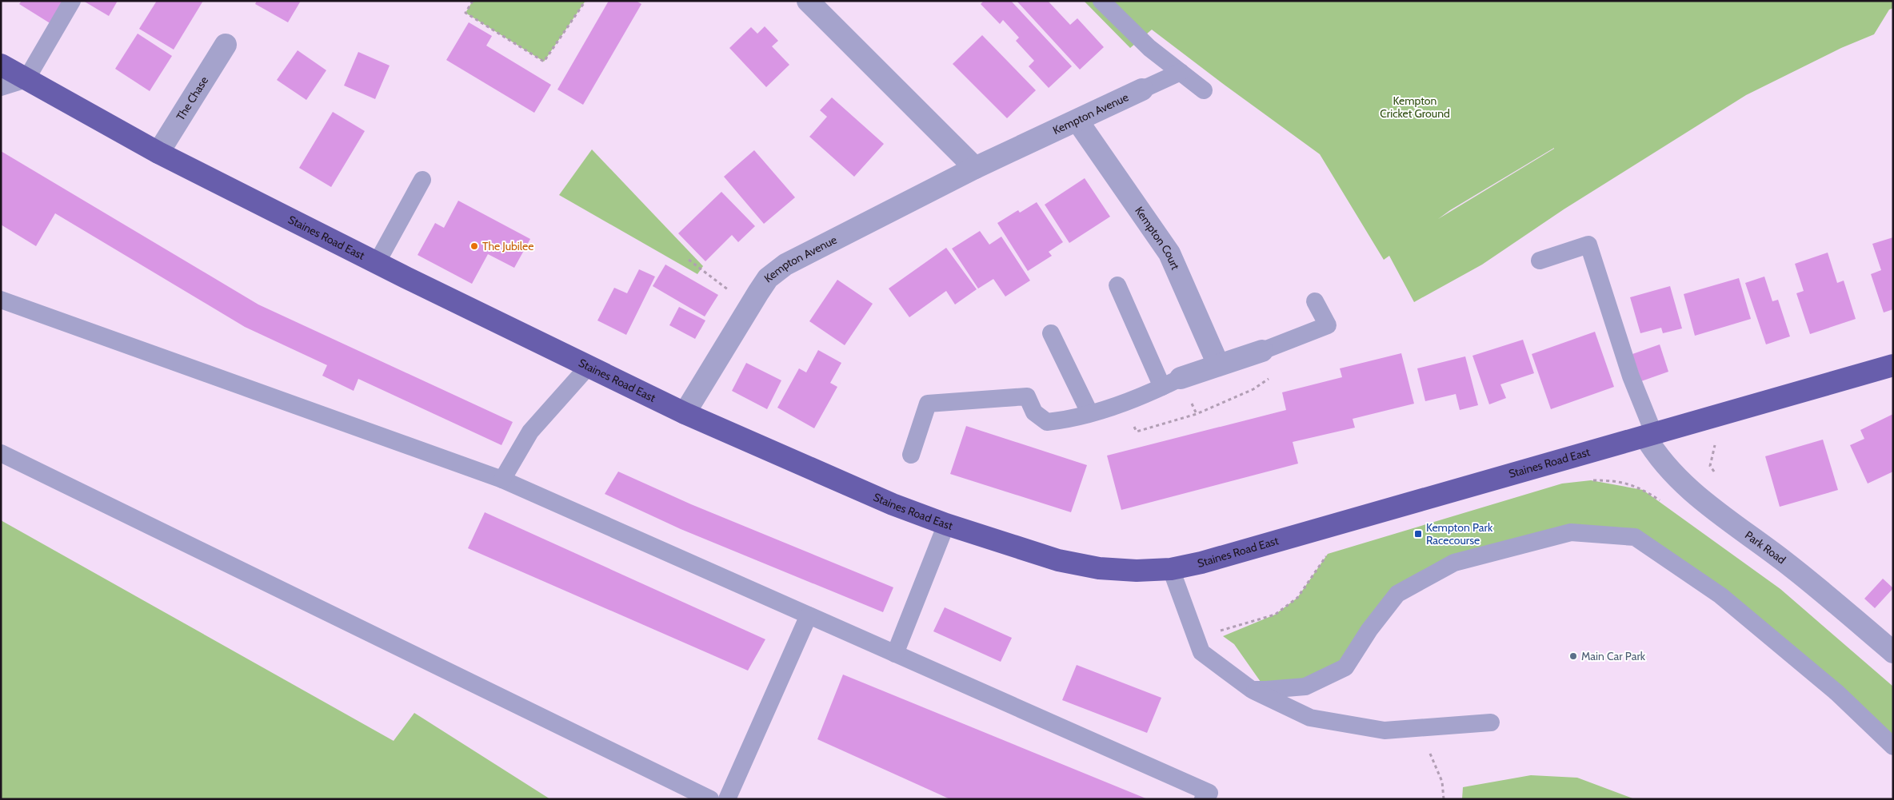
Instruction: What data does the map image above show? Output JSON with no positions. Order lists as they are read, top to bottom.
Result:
{
  "streets": {
    "highway": ["Staines Road East"],
    "street": [
      "The Chase",
      "Kempton Avenue",
      "Kempton Court",
      "Park Road"
    ]
  },
  "crossings": [
    ["The Chase", "Staines Road East"],
    ["Kempton Avenue", "Staines Road East"],
    ["Kempton Avenue", "Kempton Court"],
    ["Staines Road East", "Park Road"]
  ],
  "parks": ["Kempton Cricket Ground"],
  "places": {
    "other": ["The Jubilee", "Main Car Park"],
    "transit": ["Kempton Park Racecourse"]
  }
}
